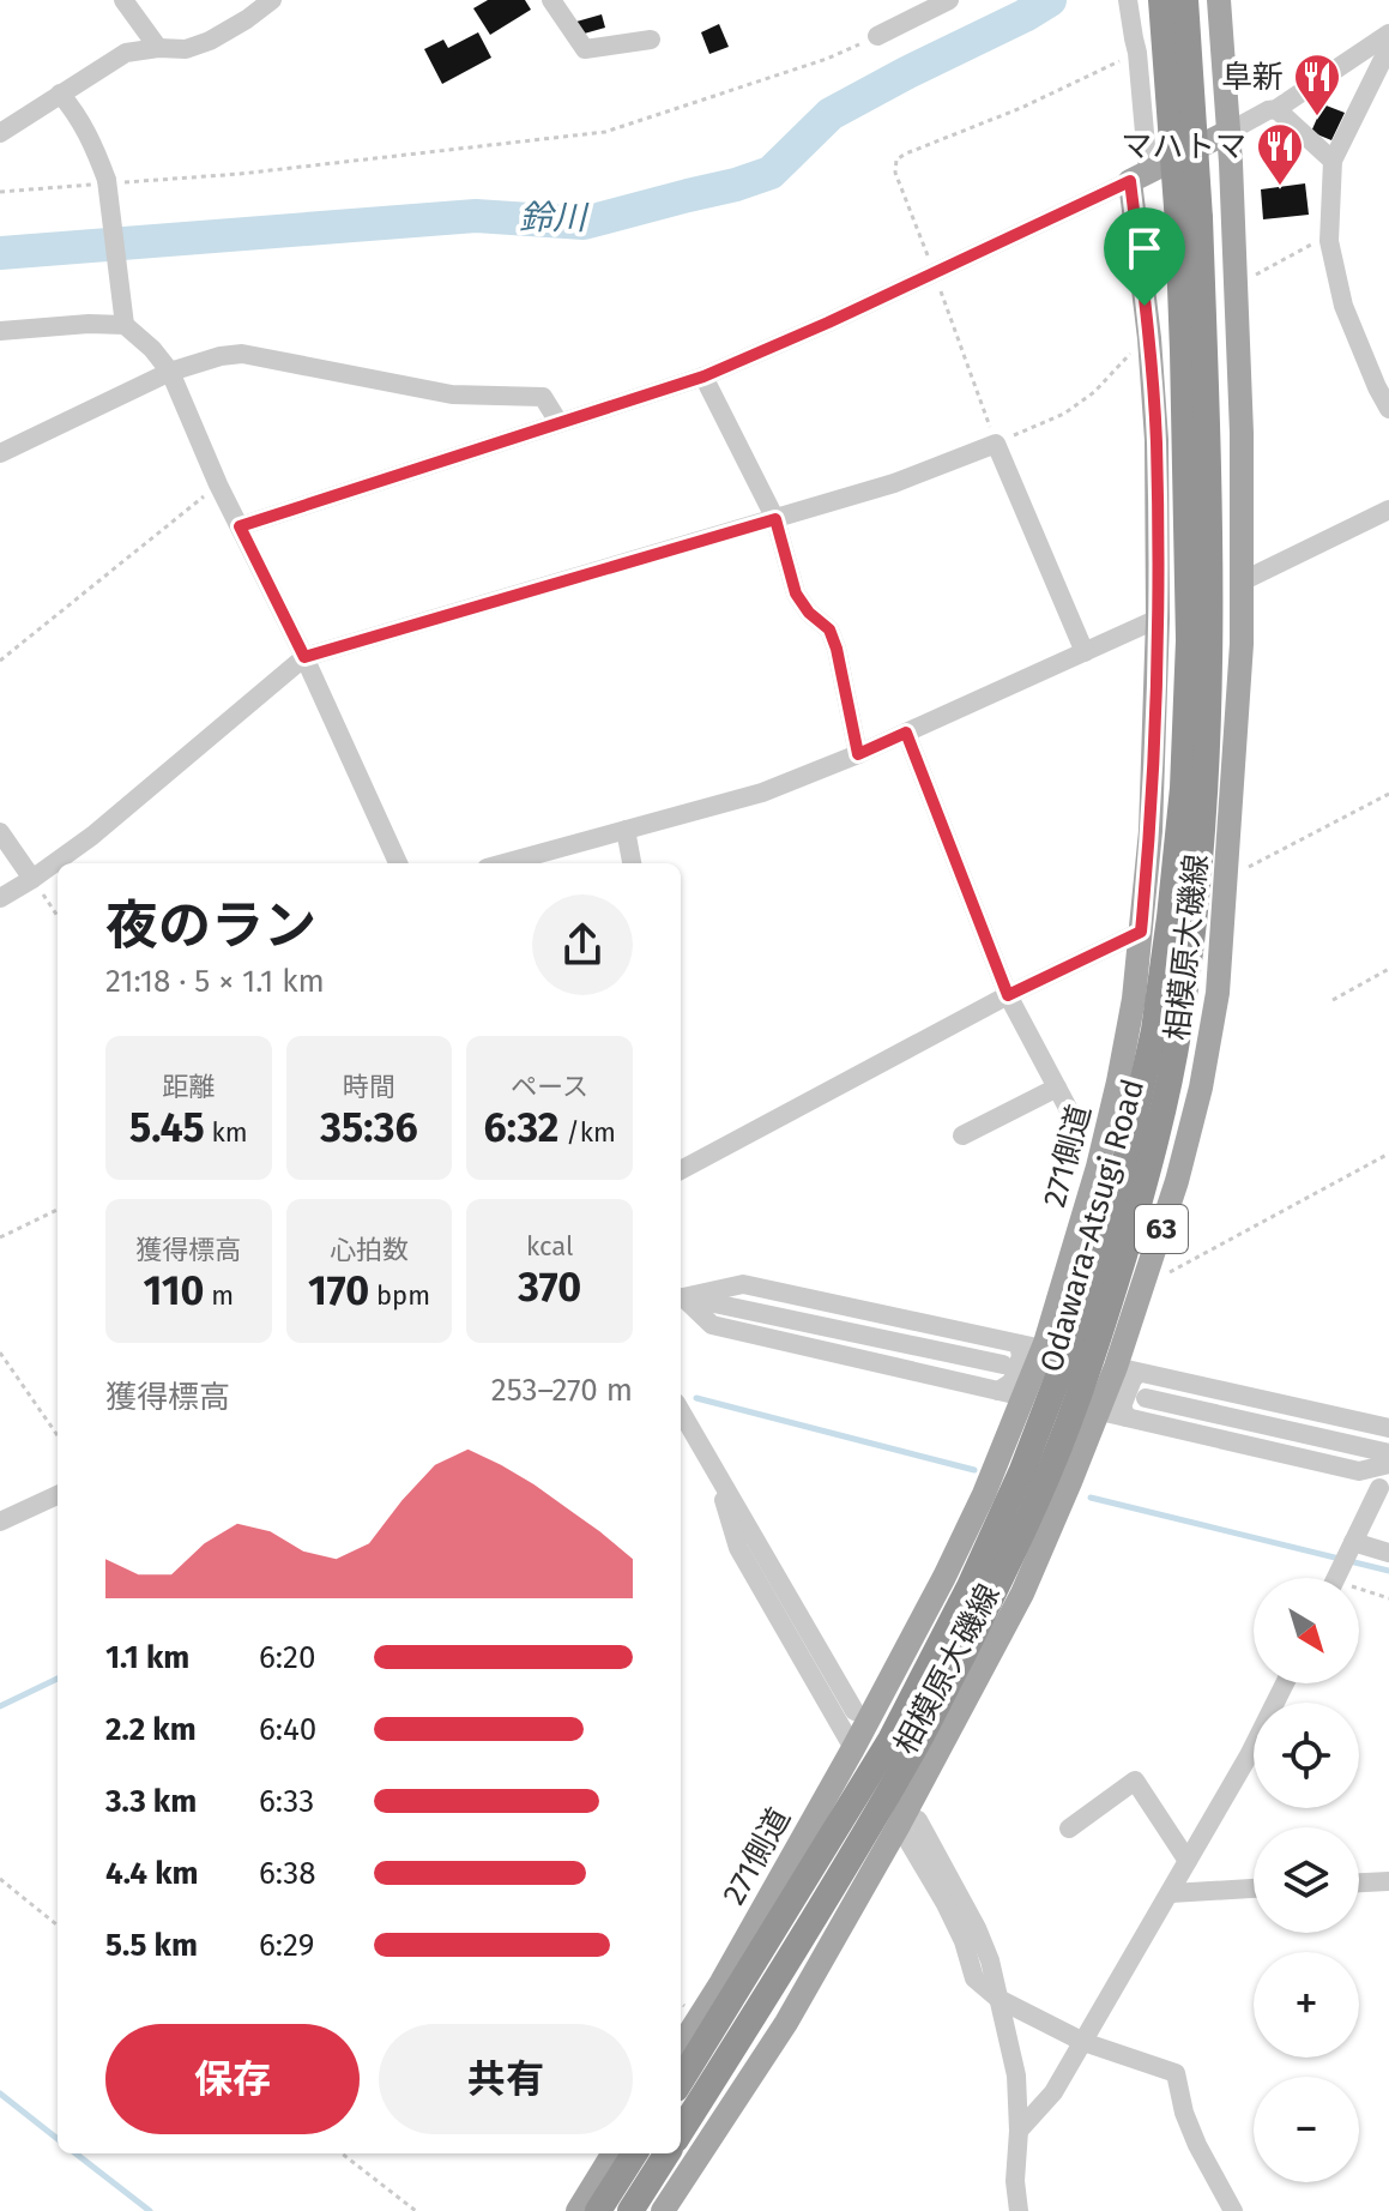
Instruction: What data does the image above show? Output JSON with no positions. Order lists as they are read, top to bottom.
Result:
{
  "streets": {
    "highway": ["Odawara-Atsugi Road"],
    "main road": ["相模原大磯線", "271側道", "63"]
  },
  "crossings": [
    ["相模原大磯線", "63"]
  ],
  "water": ["鈴川"],
  "places": {
    "restaurant": ["阜新", "マハトマ"]
  },
  "north": "bottom right",
  "page": {
    "heading": ["夜のラン", "21:18 · 5 × 1.1 km"],
    "stats": [
      ["距離", "5.45 km"],
      ["時間", "35:36"],
      ["ペース", "6:32 /km"],
      ["獲得標高", "110 m"],
      ["心拍数", "170 bpm"],
      ["kcal", "370"]
    ],
    "chart": ["獲得標高", "253–270 m"],
    "map_buttons": ["+", "−"],
    "list": [
      {
        "name": "1.1 km",
        "note": "6:20"
      },
      {
        "name": "2.2 km",
        "note": "6:40"
      },
      {
        "name": "3.3 km",
        "note": "6:33"
      },
      {
        "name": "4.4 km",
        "note": "6:38"
      },
      {
        "name": "5.5 km",
        "note": "6:29"
      }
    ],
    "buttons": ["保存", "共有"]
  }
}
